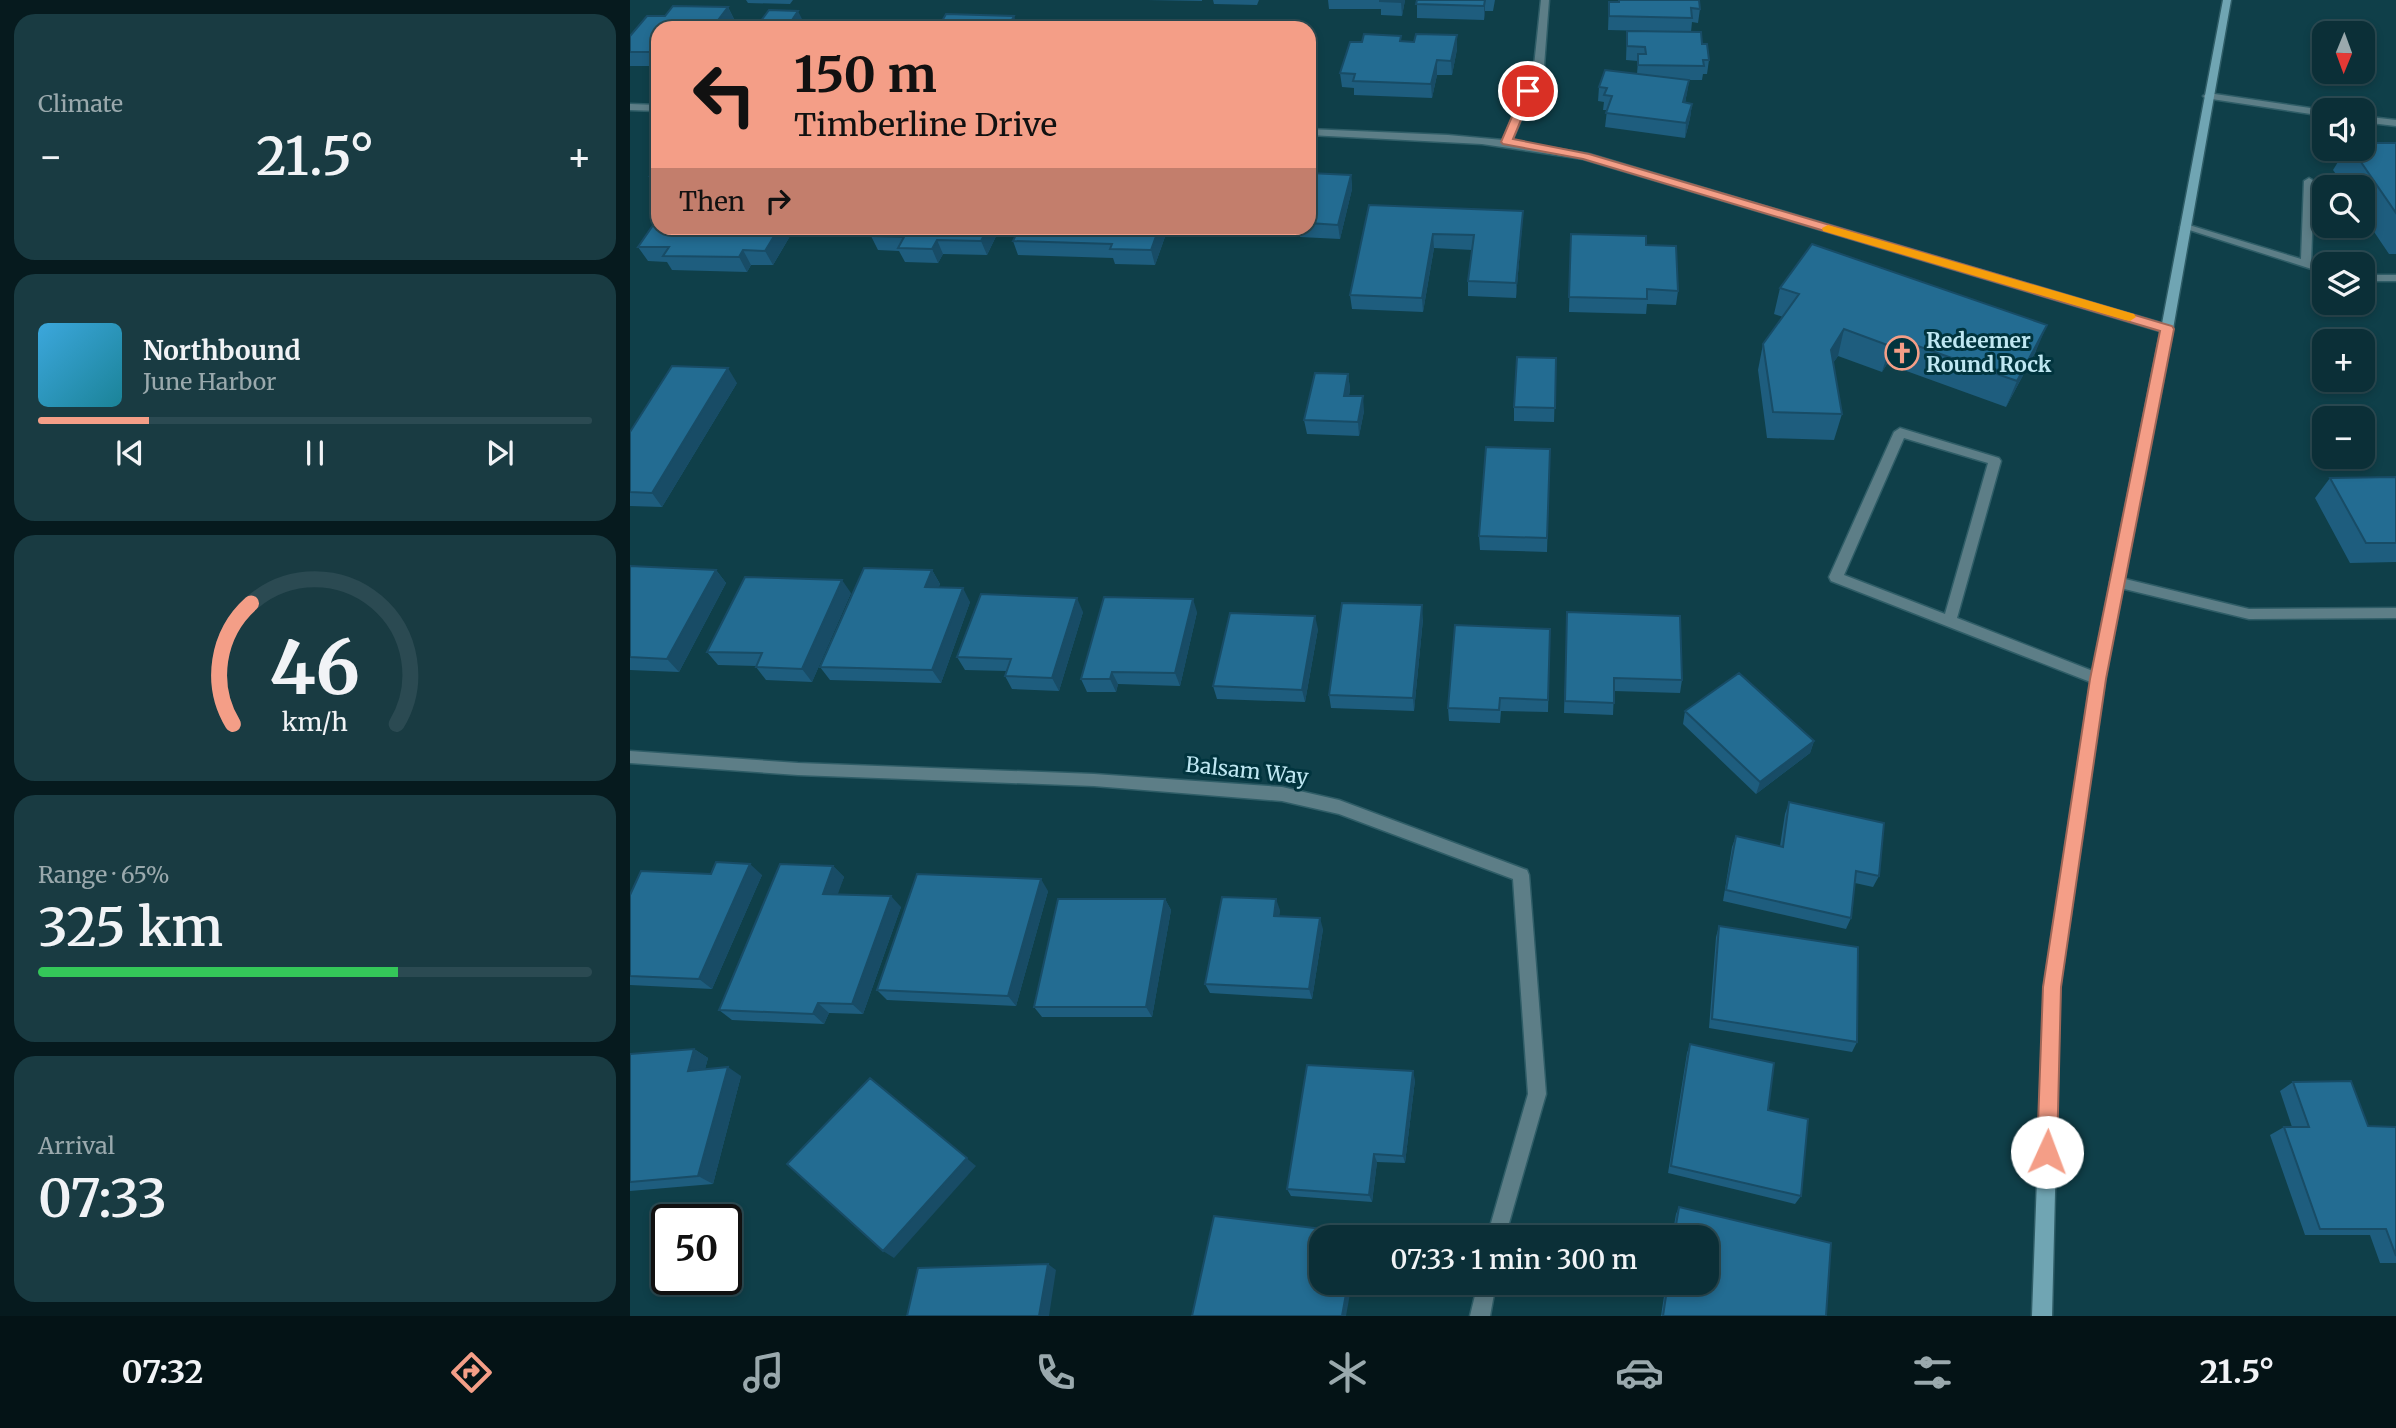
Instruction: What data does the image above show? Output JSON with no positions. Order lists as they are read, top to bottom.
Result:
{
  "streets": {
    "street": ["Balsam Way"]
  },
  "places": {
    "church": ["Redeemer Round Rock"]
  },
  "north": "bottom",
  "page": {
    "tile": [
      "Climate",
      ["Range · 65%", "325 km"],
      ["Arrival", "07:33"]
    ],
    "map_buttons": ["+", "−"],
    "turn": ["150 m", "Timberline Drive"],
    "heat": ["−", "21.5°", "+"],
    "then": "Then",
    "song": ["Northbound", "June Harbor"],
    "limit": "50",
    "trip": "07:33 · 1 min · 300 m",
    "tabs": ["07:32", "21.5°"],
    "gauge": ["46", "km/h"]
  }
}
